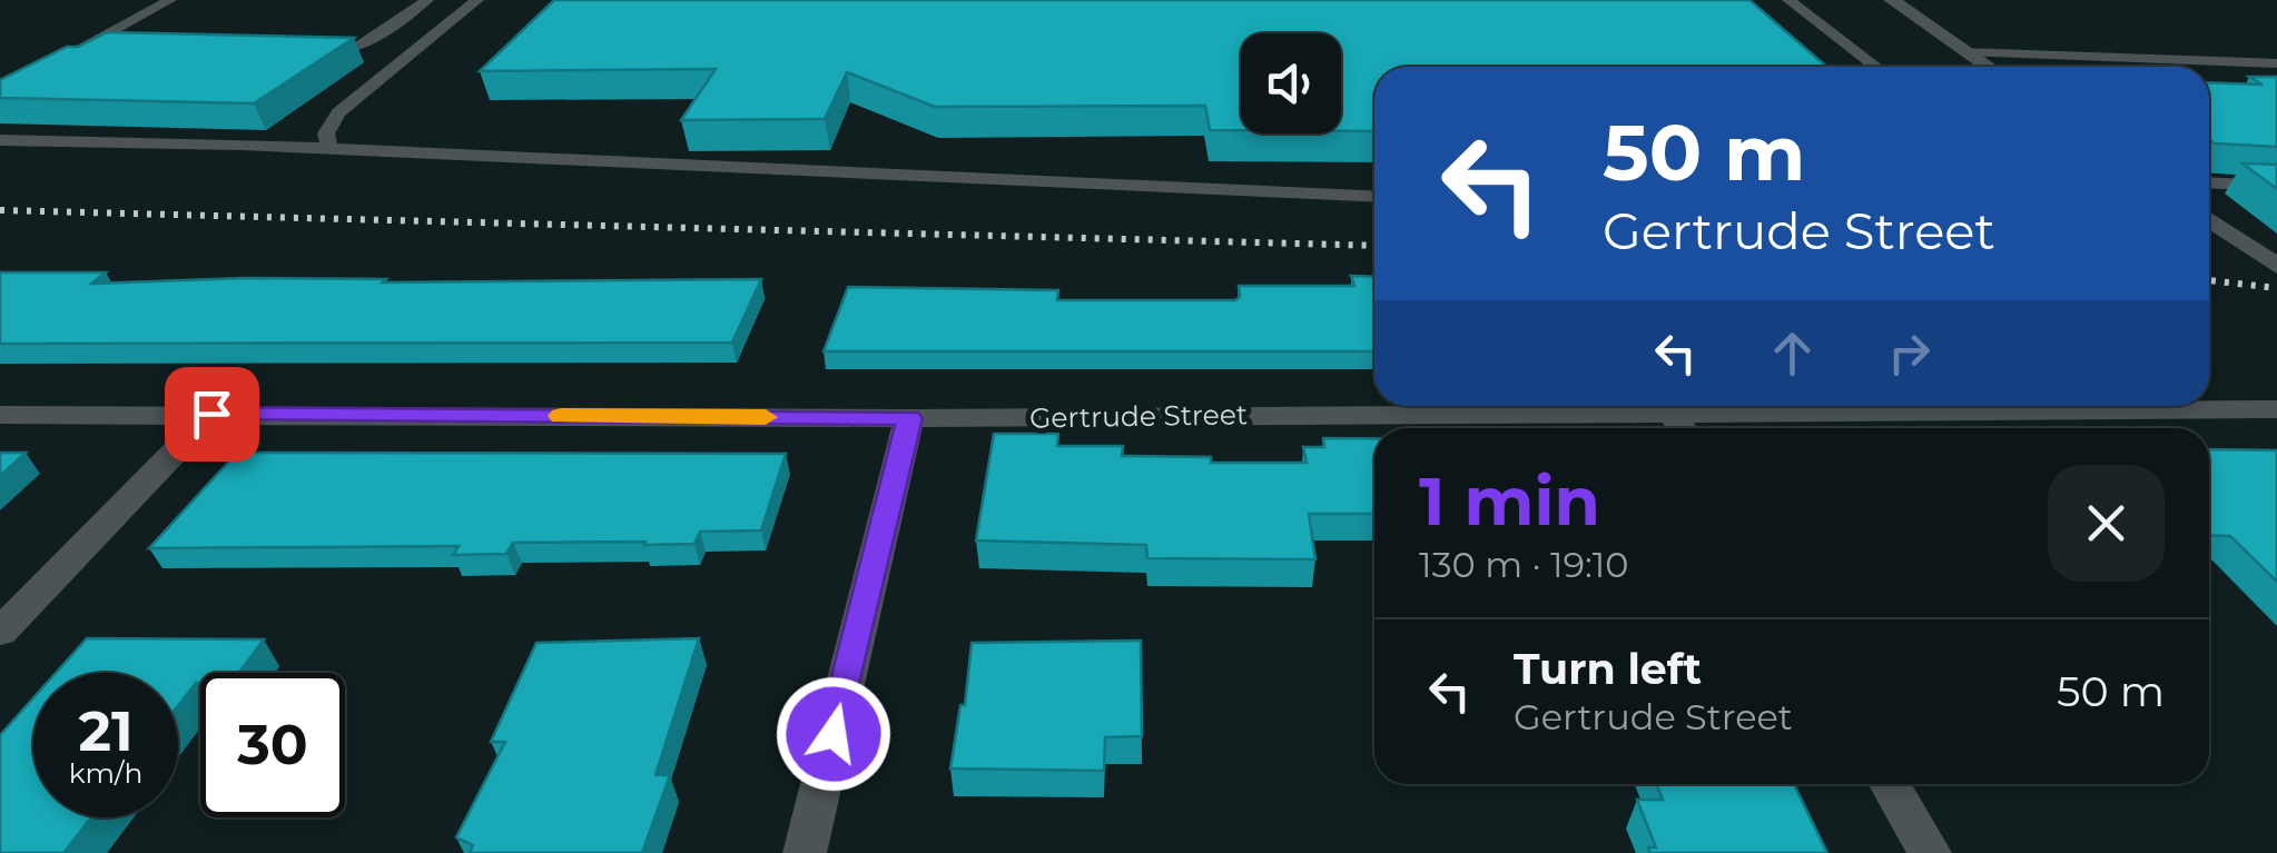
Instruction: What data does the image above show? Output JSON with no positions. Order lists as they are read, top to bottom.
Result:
{
  "streets": {
    "street": ["Gertrude Street"]
  },
  "page": {
    "turn": ["50 m", "Gertrude Street"],
    "heading": ["1 min", "130 m · 19:10"],
    "list": [
      {
        "name": "Turn left",
        "note": "Gertrude Street",
        "value": "50 m"
      }
    ],
    "speed": "21 km/h",
    "limit": "30"
  }
}
